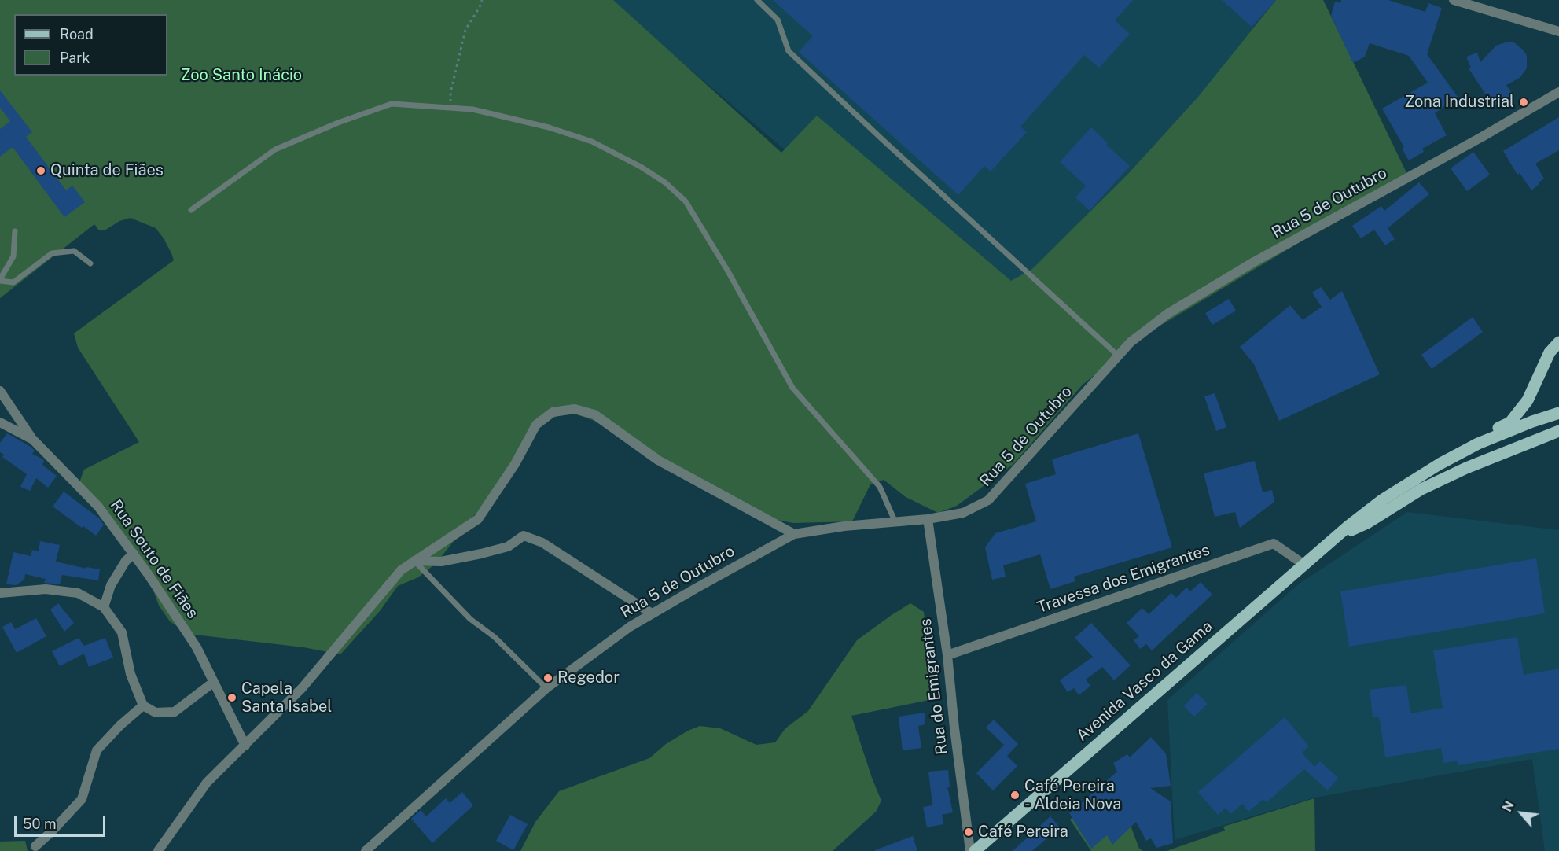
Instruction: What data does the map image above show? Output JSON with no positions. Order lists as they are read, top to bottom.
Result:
{
  "streets": {
    "main road": ["Avenida Vasco da Gama"],
    "street": [
      "Rua 5 de Outubro",
      "Rua Souto de Fiães",
      "Travessa dos Emigrantes",
      "Rua do Emigrantes"
    ]
  },
  "crossings": [
    ["Rua 5 de Outubro", "Rua do Emigrantes"],
    ["Travessa dos Emigrantes", "Avenida Vasco da Gama"],
    ["Travessa dos Emigrantes", "Rua do Emigrantes"]
  ],
  "parks": ["Zoo Santo Inácio"],
  "places": [
    "Zona Industrial",
    "Quinta de Fiães",
    "Regedor",
    "Capela Santa Isabel",
    "Café Pereira - Aldeia Nova",
    "Café Pereira"
  ],
  "legend": ["Road", "Park"],
  "scale_bar": "50 m",
  "north": "top left"
}
